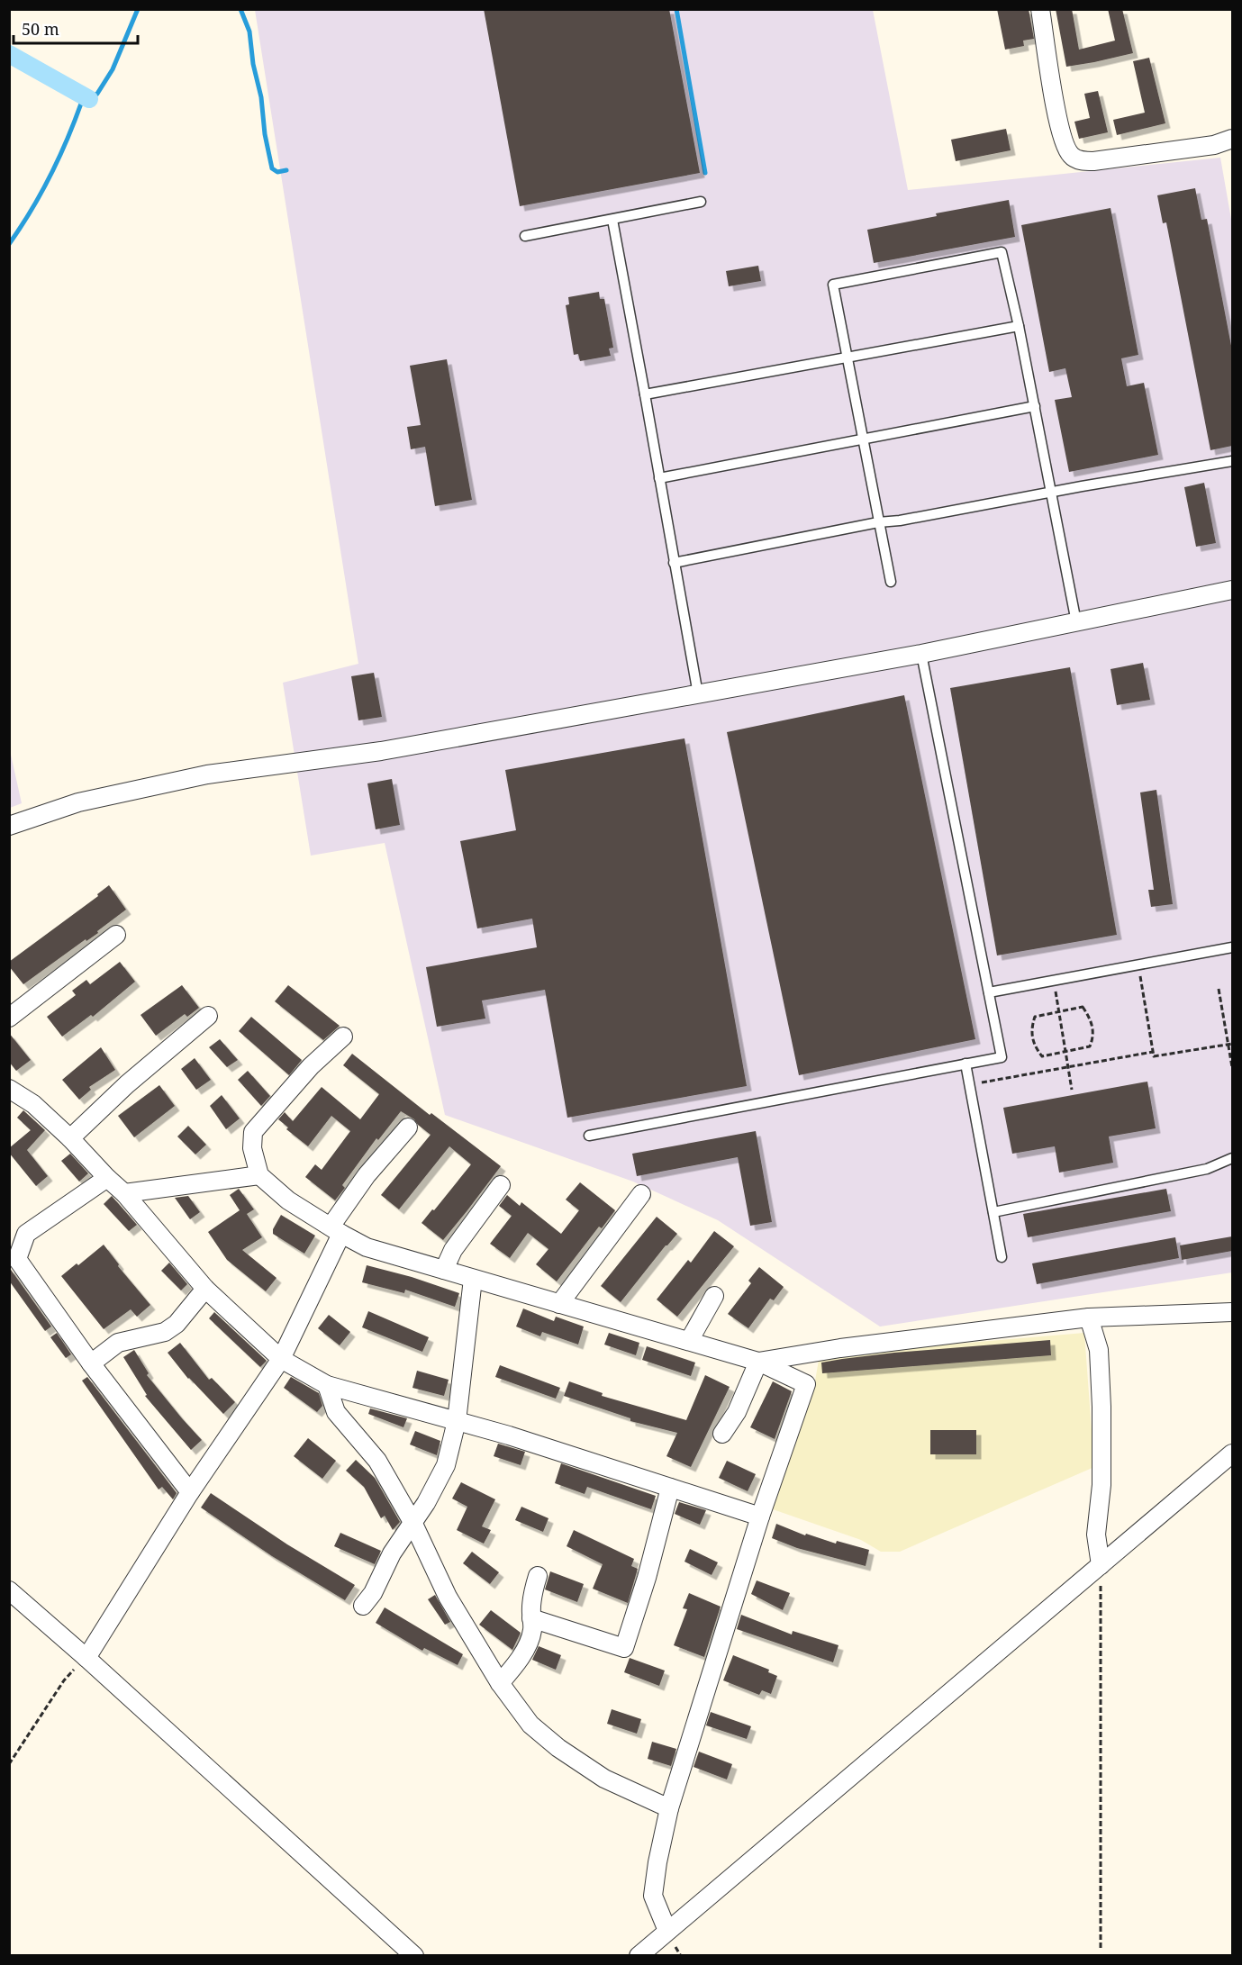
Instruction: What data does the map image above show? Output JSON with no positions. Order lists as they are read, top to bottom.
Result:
{
  "scale_bar": "50 m"
}
